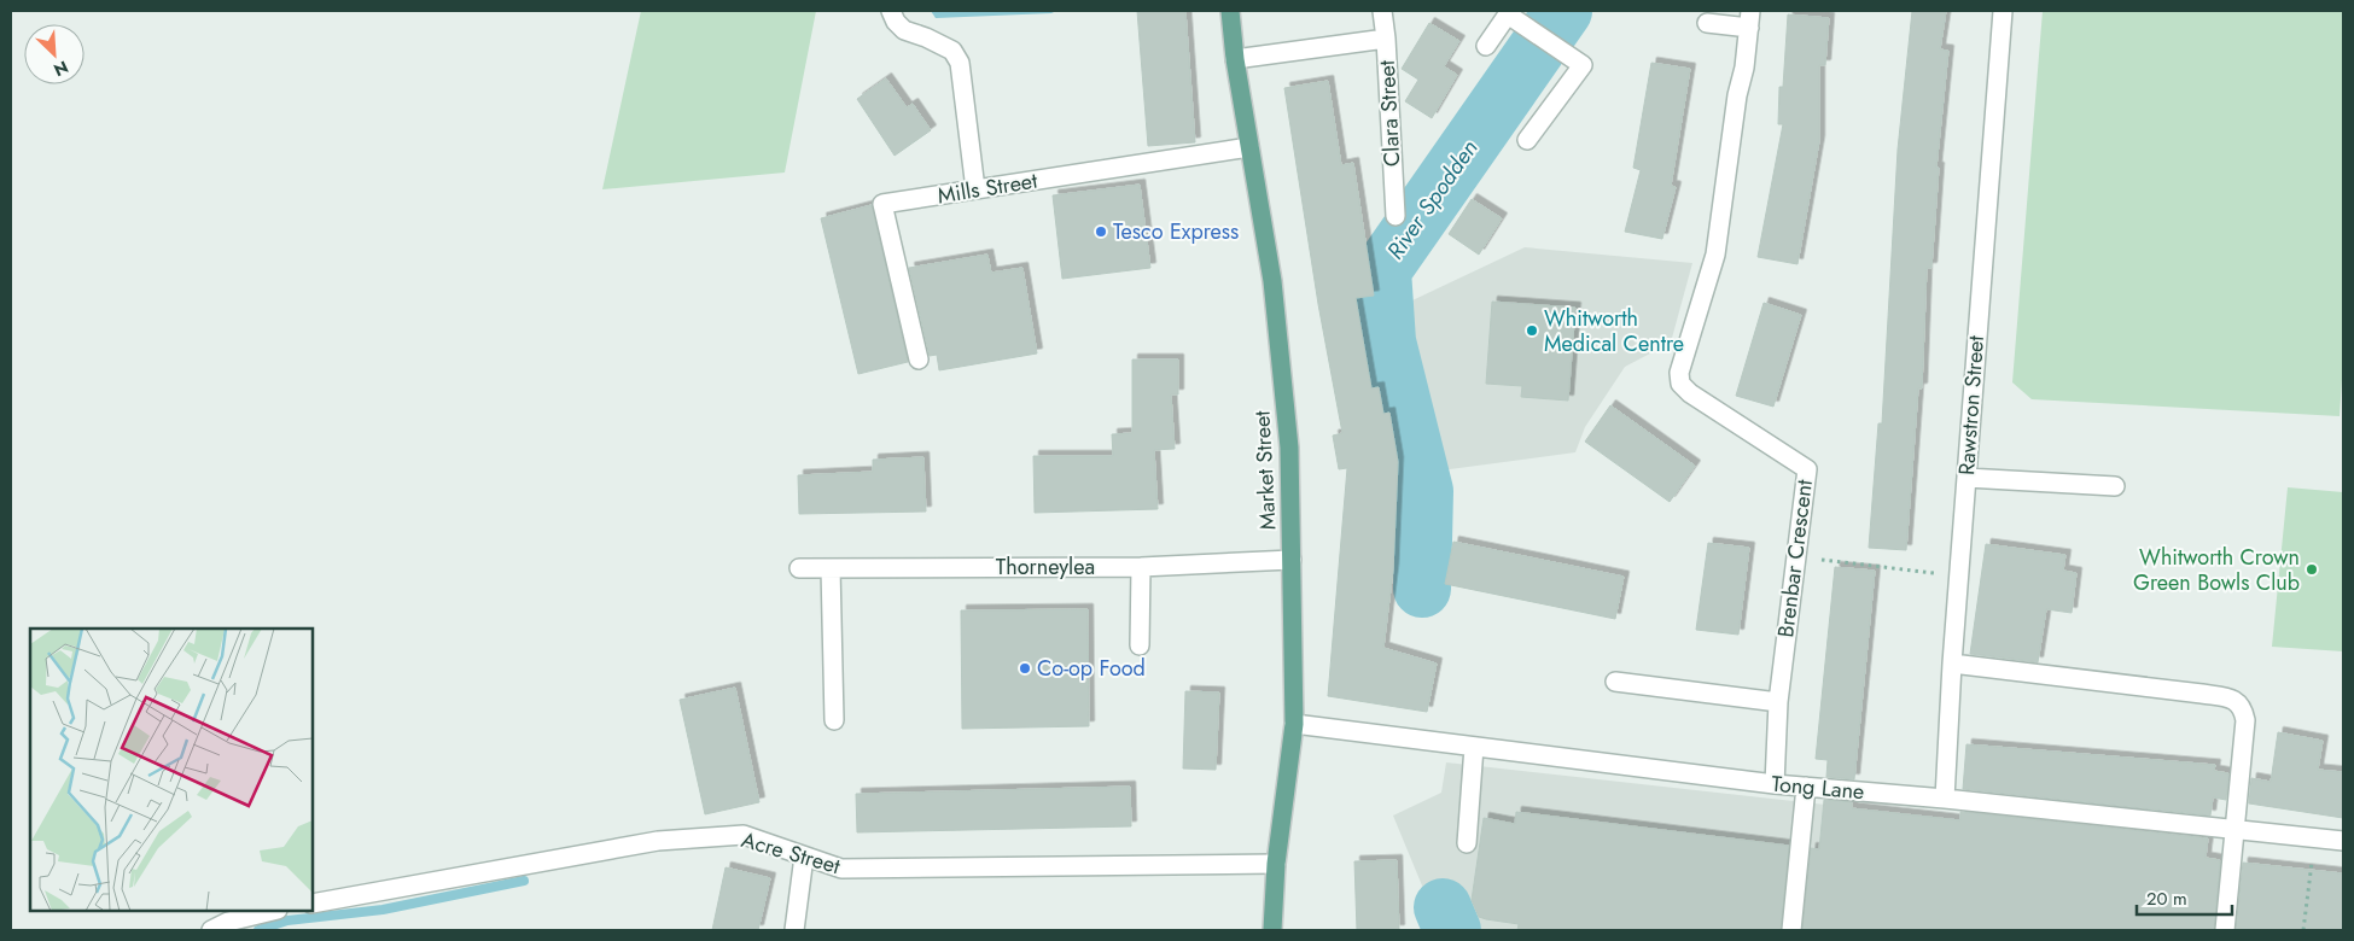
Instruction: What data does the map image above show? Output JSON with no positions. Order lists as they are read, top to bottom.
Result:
{
  "streets": {
    "main road": ["Market Street"],
    "street": [
      "Clara Street",
      "Mills Street",
      "Rawstron Street",
      "Brenbar Crescent",
      "Thorneylea",
      "Tong Lane",
      "Acre Street"
    ]
  },
  "crossings": [
    ["Mills Street", "Market Street"],
    ["Rawstron Street", "Tong Lane"],
    ["Market Street", "Thorneylea"],
    ["Market Street", "Tong Lane"],
    ["Market Street", "Acre Street"],
    ["Brenbar Crescent", "Tong Lane"]
  ],
  "water": ["River Spodden"],
  "places": [
    "Tesco Express",
    "Whitworth Medical Centre",
    "Whitworth Crown Green Bowls Club",
    "Co-op Food"
  ],
  "scale_bar": "20 m",
  "north": "bottom right"
}
